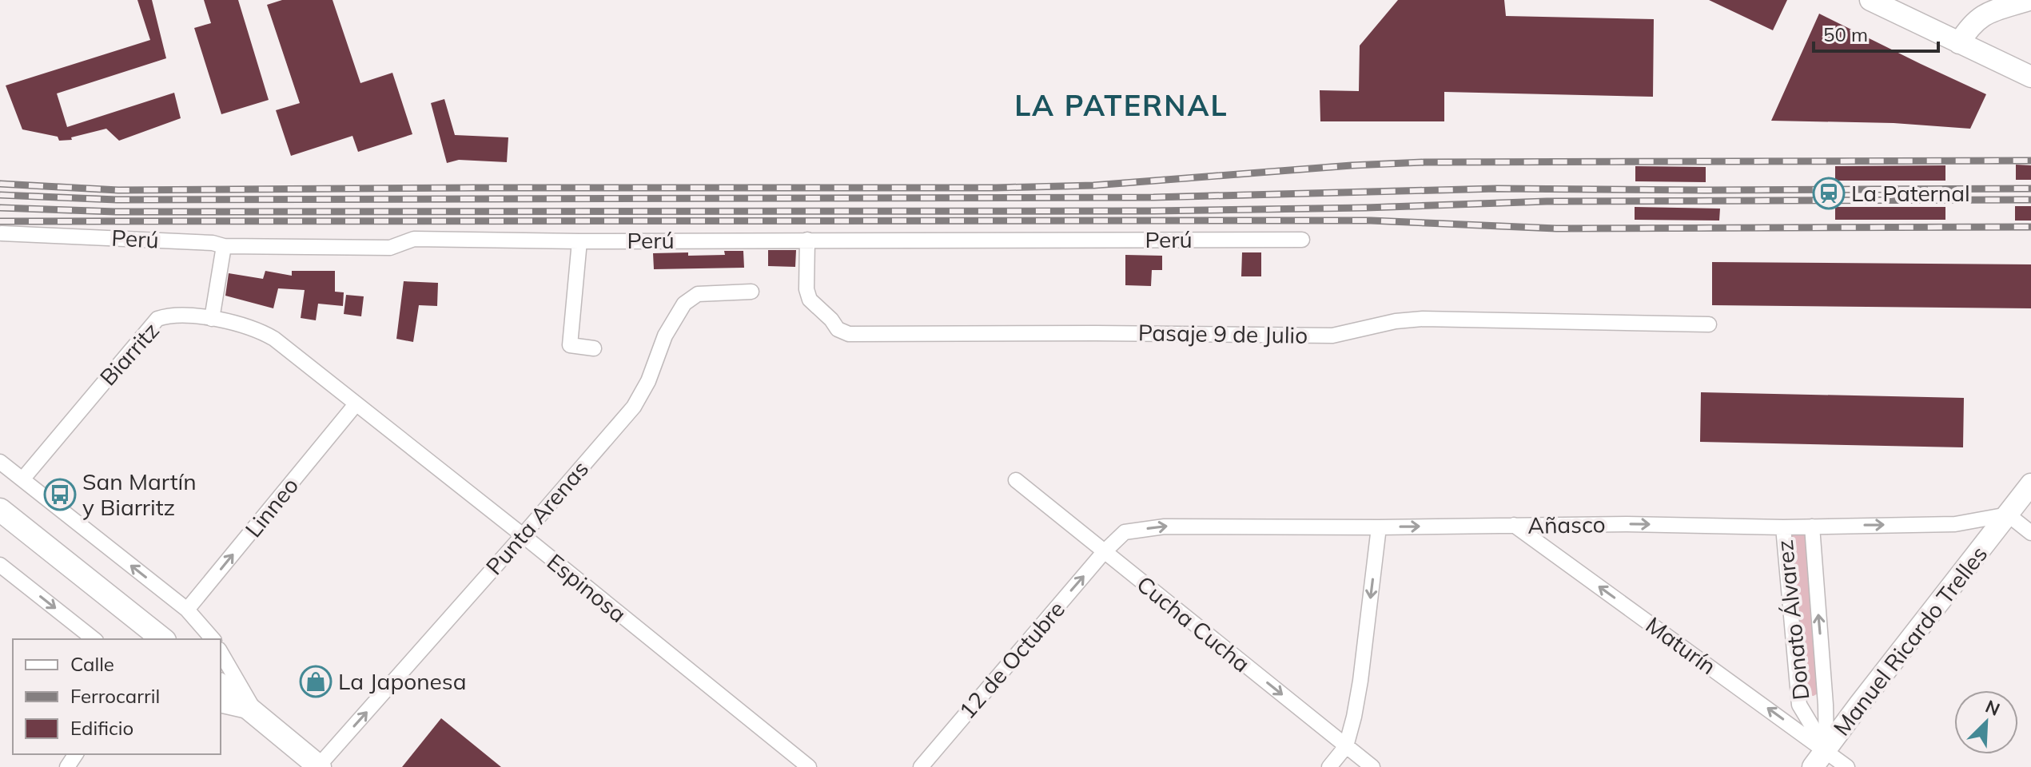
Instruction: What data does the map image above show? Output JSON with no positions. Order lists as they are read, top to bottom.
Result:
{
  "streets": {
    "main road": ["Manuel Ricardo Trelles"],
    "street": [
      "Perú",
      "Pasaje 9 de Julio",
      "Biarritz",
      "Linneo",
      "Punta Arenas",
      "Añasco",
      "Espinosa",
      "Donato Álvarez",
      "Cucha Cucha",
      "Maturín",
      "12 de Octubre"
    ]
  },
  "crossings": [
    ["Perú", "Pasaje 9 de Julio"],
    ["Biarritz", "Espinosa"],
    ["Linneo", "Espinosa"],
    ["Punta Arenas", "Espinosa"],
    ["Añasco", "Donato Álvarez"],
    ["Añasco", "Cucha Cucha"],
    ["Añasco", "Manuel Ricardo Trelles"],
    ["Añasco", "Maturín"],
    ["Añasco", "12 de Octubre"],
    ["Donato Álvarez", "Manuel Ricardo Trelles"],
    ["Donato Álvarez", "Maturín"],
    ["Cucha Cucha", "12 de Octubre"],
    ["Manuel Ricardo Trelles", "Maturín"]
  ],
  "one_way": [
    "Linneo",
    "Punta Arenas",
    "Añasco",
    "Cucha Cucha",
    "Maturín",
    "12 de Octubre"
  ],
  "districts": ["LA PATERNAL"],
  "places": {
    "station": ["La Paternal"],
    "bus stop": ["San Martín y Biarritz"],
    "shop": ["La Japonesa"]
  },
  "legend": ["Calle", "Ferrocarril", "Edificio"],
  "scale_bar": "50 m",
  "north": "top right"
}
